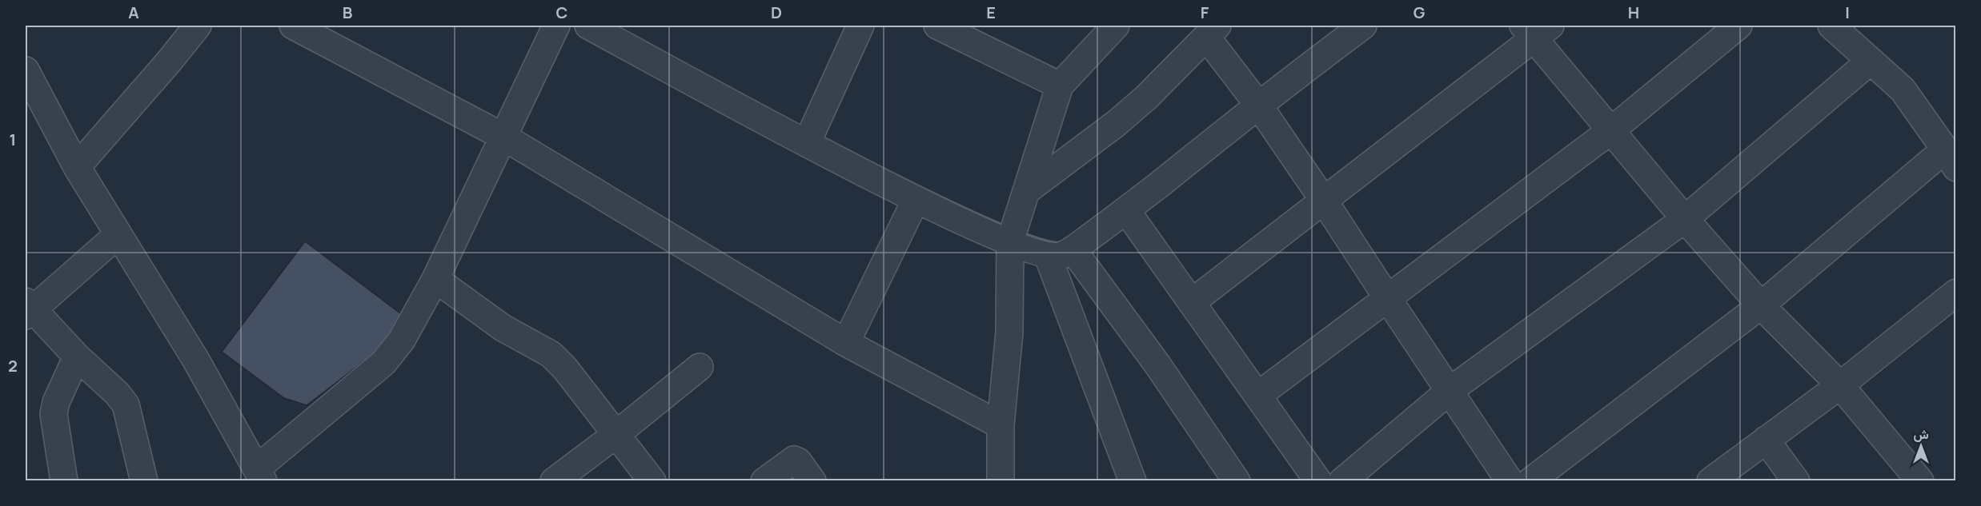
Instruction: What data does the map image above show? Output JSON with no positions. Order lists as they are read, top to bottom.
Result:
{
  "north": "top",
  "grid": {
    "columns": [
      "A",
      "B",
      "C",
      "D",
      "E",
      "F",
      "G",
      "H",
      "I"
    ],
    "rows": ["1", "2"]
  }
}
